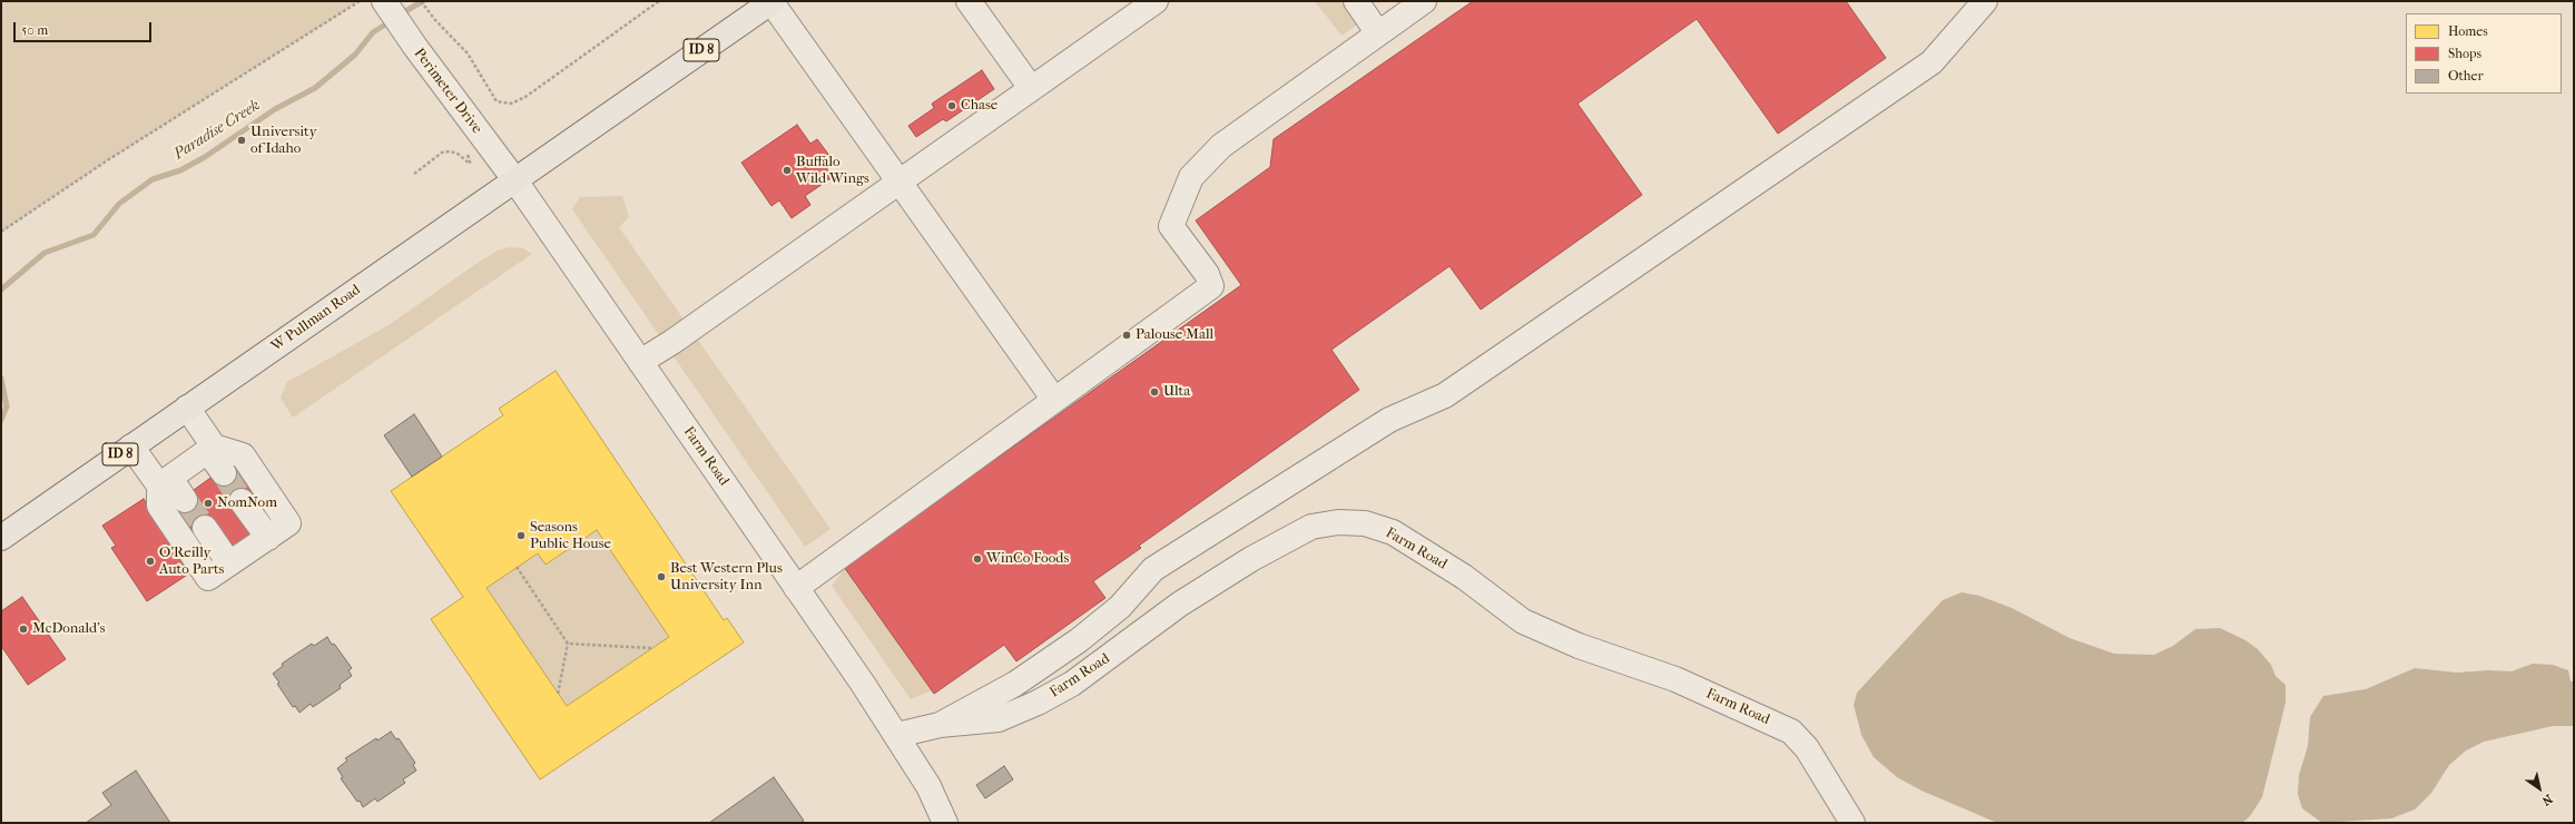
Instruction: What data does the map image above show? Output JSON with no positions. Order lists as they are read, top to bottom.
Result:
{
  "streets": {
    "main road": ["ID 8", "W Pullman Road"],
    "street": ["Perimeter Drive", "Farm Road"]
  },
  "crossings": [
    ["Perimeter Drive", "W Pullman Road"],
    ["Perimeter Drive", "Farm Road"],
    ["W Pullman Road", "Farm Road"]
  ],
  "water": ["Paradise Creek"],
  "places": [
    "Chase",
    "University of Idaho",
    "Buffalo Wild Wings",
    "Palouse Mall",
    "Ulta",
    "NomNom",
    "Seasons Public House",
    "WinCo Foods",
    "O'Reilly Auto Parts",
    "Best Western Plus University Inn",
    "McDonald's"
  ],
  "legend": ["Homes", "Shops", "Other"],
  "scale_bar": "50 m",
  "north": "bottom right"
}
